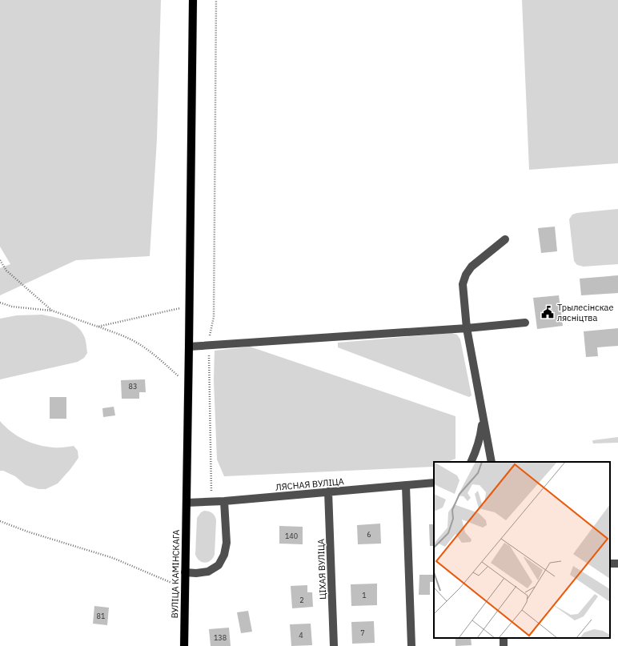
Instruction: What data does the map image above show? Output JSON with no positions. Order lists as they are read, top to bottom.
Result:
{
  "streets": {
    "main road": ["ВУЛІЦА КАМІНСКАГА"],
    "street": ["ЛЯСНАЯ ВУЛІЦА", "ЦІХАЯ ВУЛІЦА"]
  },
  "crossings": [
    ["ЛЯСНАЯ ВУЛІЦА", "ЦІХАЯ ВУЛІЦА"],
    ["ЛЯСНАЯ ВУЛІЦА", "ВУЛІЦА КАМІНСКАГА"]
  ],
  "places": {
    "public building": ["Трылесінскае лясніцтва"]
  },
  "house_numbers": [
    "83",
    "6",
    "140",
    "1",
    "2",
    "81",
    "7",
    "4",
    "138"
  ]
}
